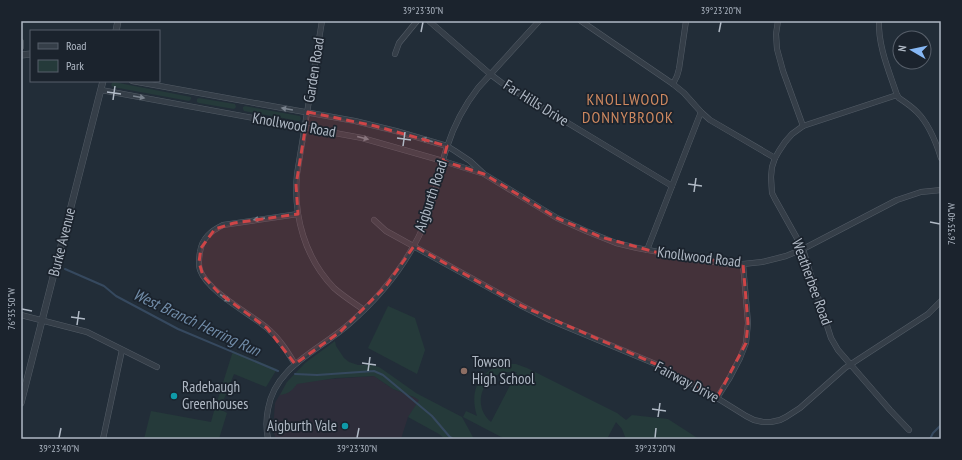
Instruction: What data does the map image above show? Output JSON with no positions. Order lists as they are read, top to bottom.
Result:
{
  "streets": {
    "street": [
      "Garden Road",
      "Far Hills Drive",
      "Knollwood Road",
      "Aigburth Road",
      "Burke Avenue",
      "Weatherbee Road",
      "Fairway Drive"
    ]
  },
  "crossings": [
    ["Garden Road", "Knollwood Road"],
    ["Garden Road", "Aigburth Road"],
    ["Far Hills Drive", "Aigburth Road"],
    ["Knollwood Road", "Aigburth Road"],
    ["Knollwood Road", "Burke Avenue"],
    ["Knollwood Road", "Weatherbee Road"],
    ["Aigburth Road", "Fairway Drive"],
    ["Weatherbee Road", "Fairway Drive"]
  ],
  "districts": ["KNOLLWOOD DONNYBROOK"],
  "water": ["West Branch Herring Run"],
  "places": ["Towson High School", "Radebaugh Greenhouses", "Aigburth Vale"],
  "legend": ["Road", "Park"],
  "north": "left",
  "coordinates": [
    "39°23'30\"N",
    "39°23'20\"N",
    "76°35'40\"W",
    "76°35'50\"W",
    "39°23'40\"N"
  ]
}
